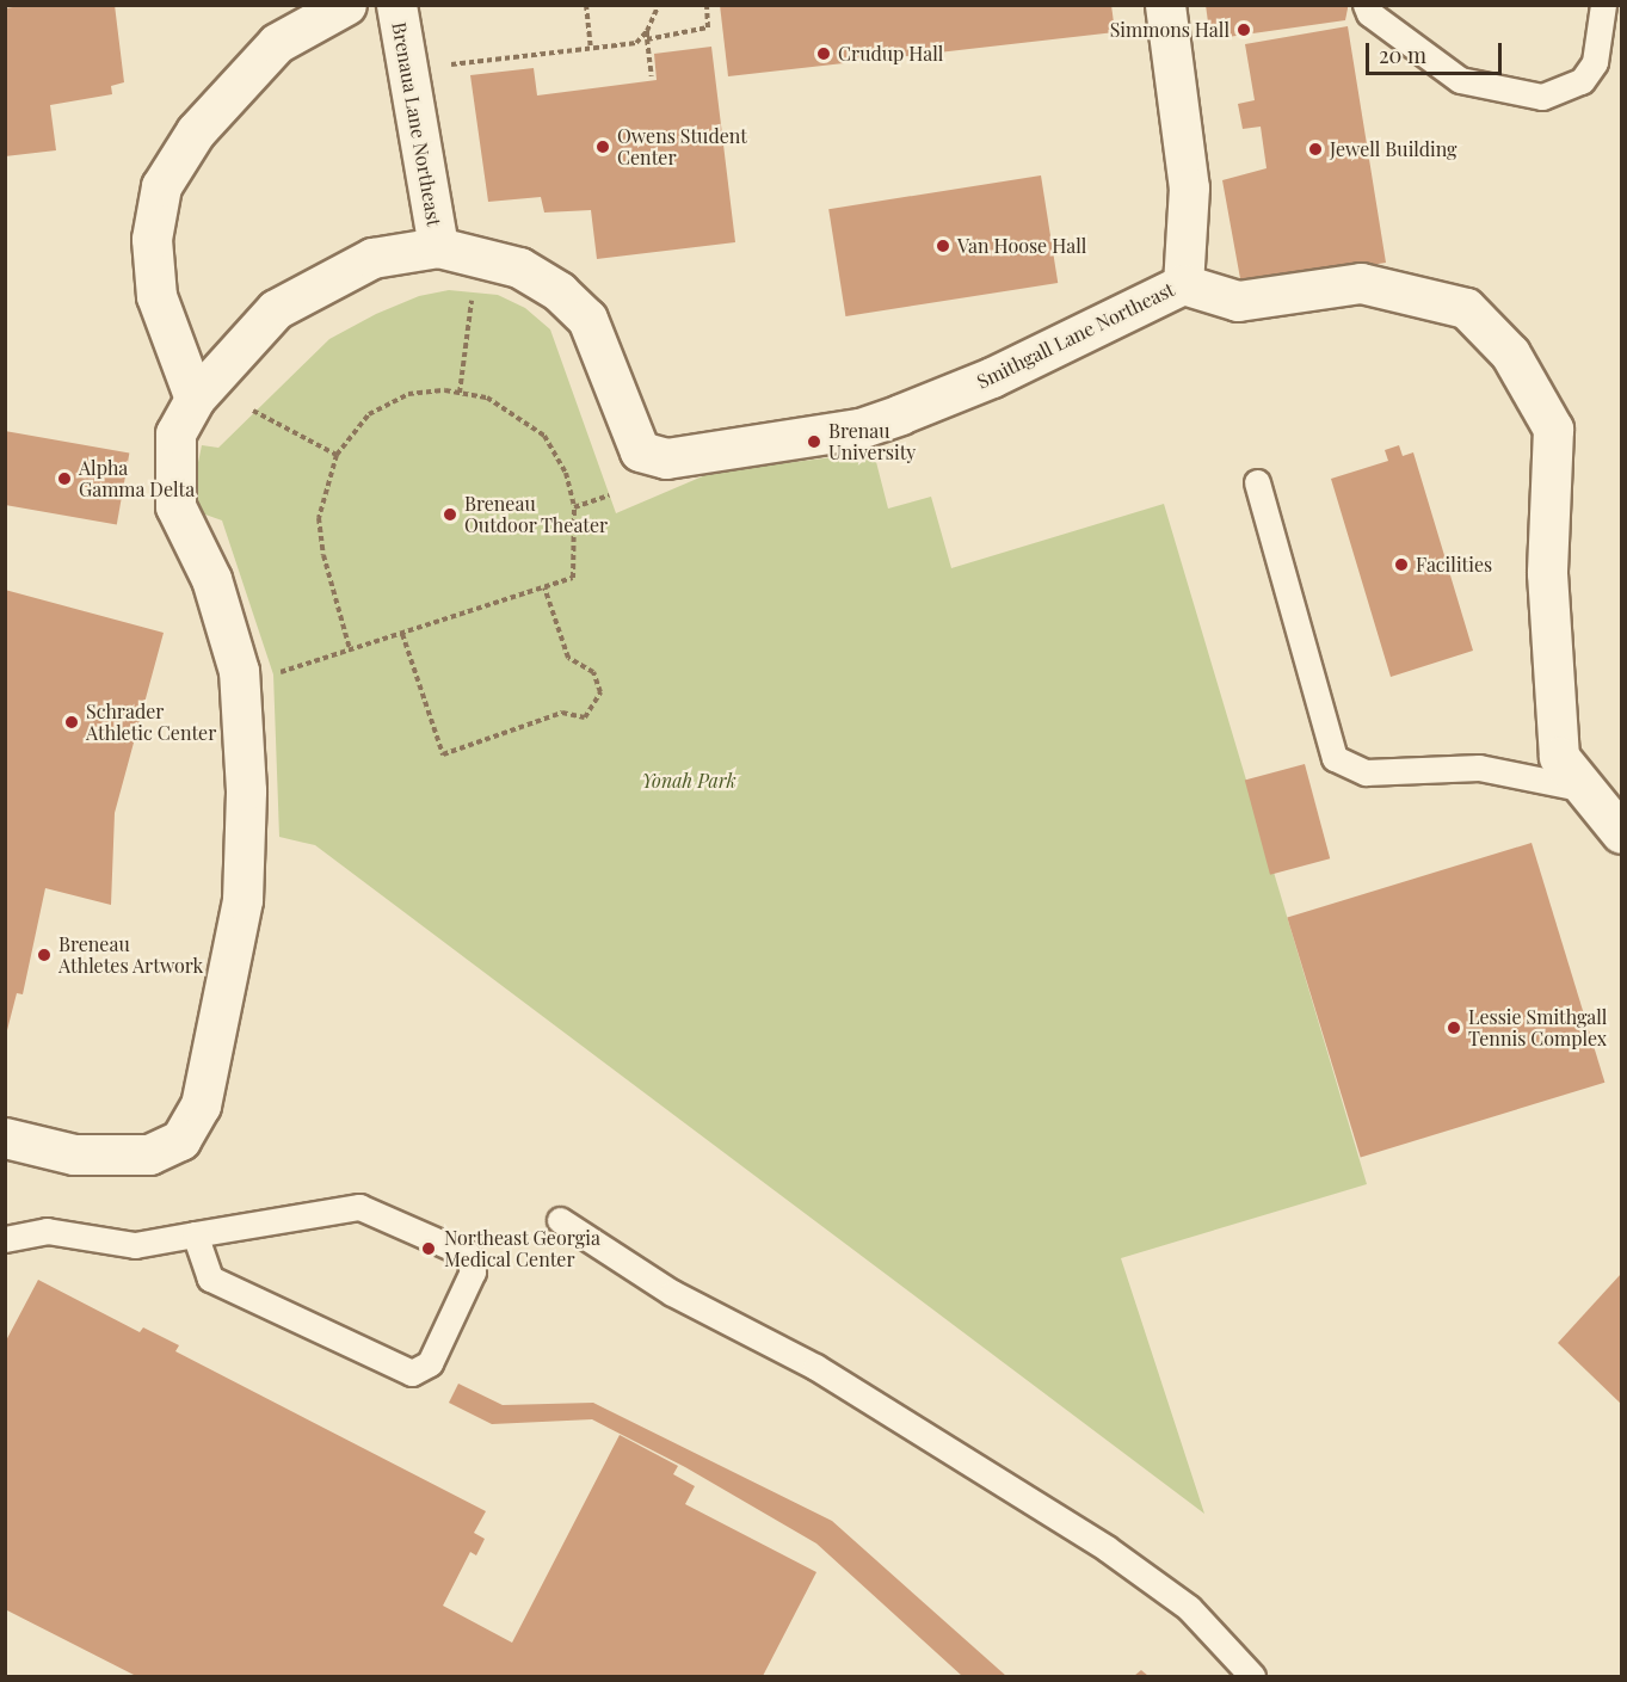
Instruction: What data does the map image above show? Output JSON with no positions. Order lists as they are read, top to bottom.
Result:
{
  "streets": {
    "street": ["Brenaua Lane Northeast", "Smithgall Lane Northeast"]
  },
  "crossings": [
    ["Brenaua Lane Northeast", "Smithgall Lane Northeast"]
  ],
  "parks": ["Yonah Park"],
  "places": [
    "Simmons Hall",
    "Crudup Hall",
    "Owens Student Center",
    "Jewell Building",
    "Van Hoose Hall",
    "Brenau University",
    "Alpha Gamma Delta",
    "Breneau Outdoor Theater",
    "Facilities",
    "Schrader Athletic Center",
    "Breneau Athletes Artwork",
    "Lessie Smithgall Tennis Complex",
    "Northeast Georgia Medical Center"
  ],
  "scale_bar": "20 m"
}
